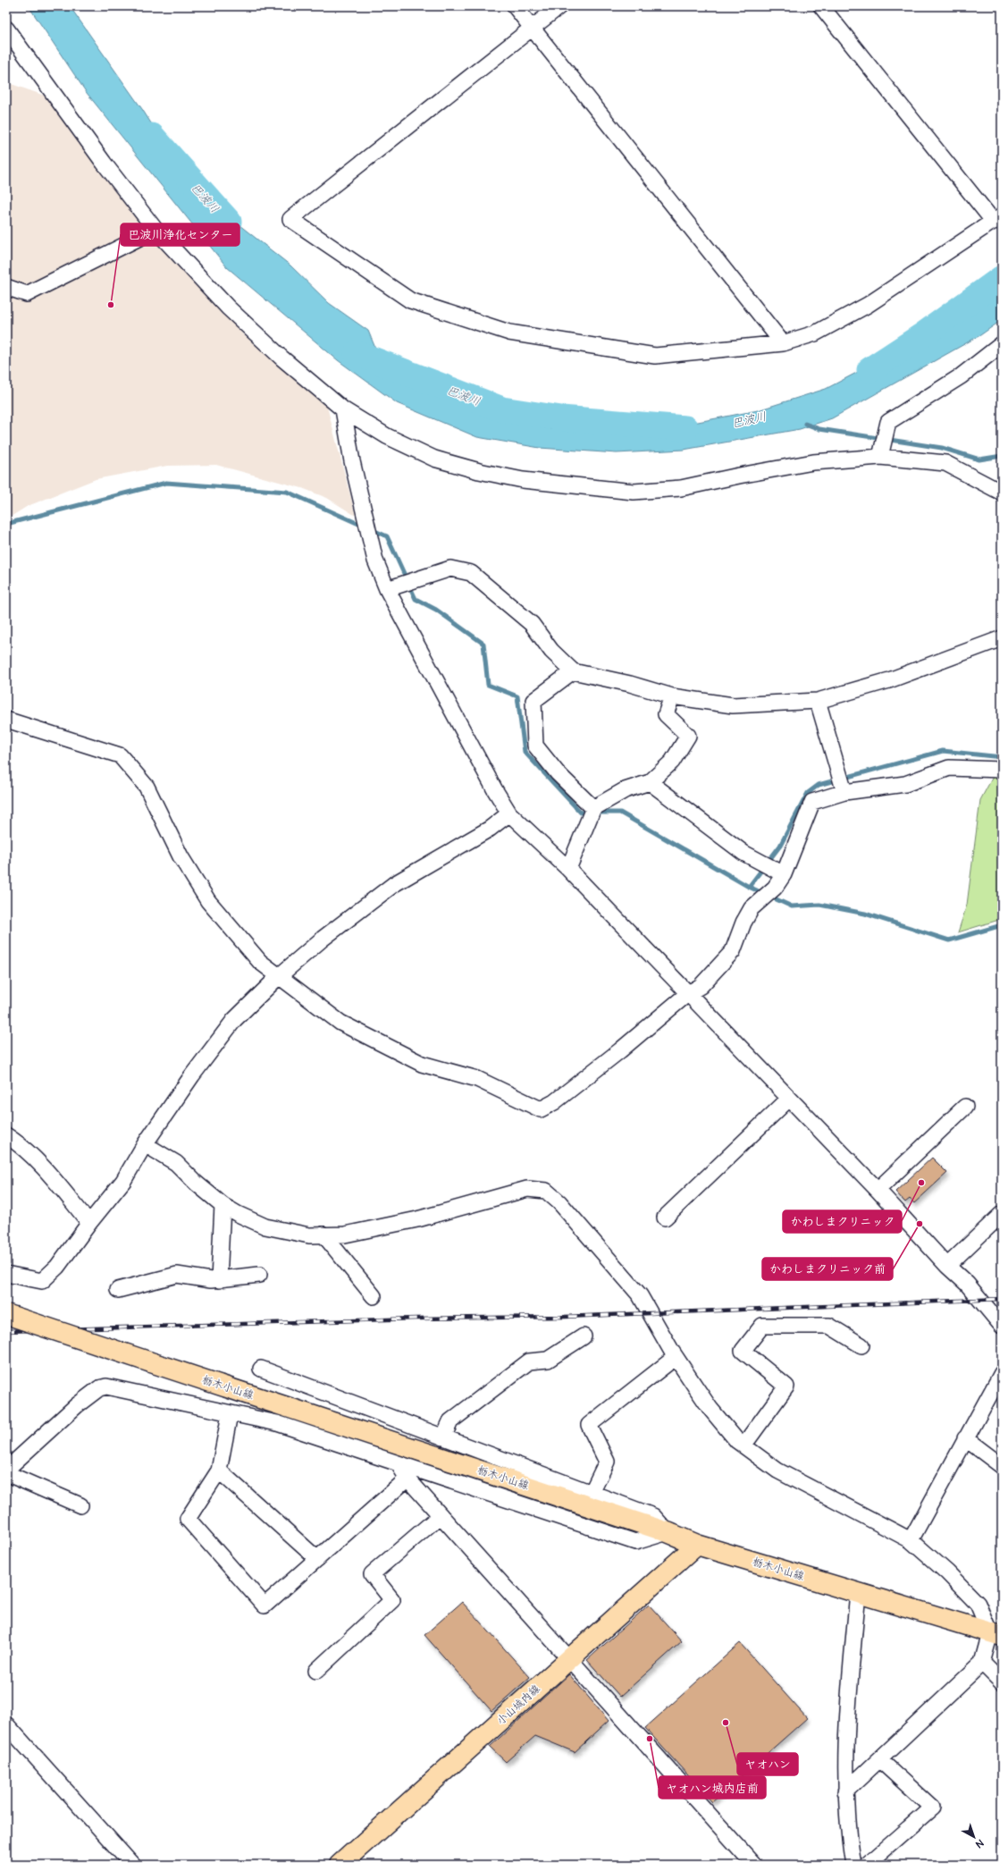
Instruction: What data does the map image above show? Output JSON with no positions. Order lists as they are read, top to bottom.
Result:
{
  "streets": {
    "main road": ["栃木小山線", "小山城内線"]
  },
  "crossings": [
    ["栃木小山線", "小山城内線"]
  ],
  "water": ["巴波川"],
  "places": [
    "巴波川浄化センター",
    "かわしまクリニック",
    "かわしまクリニック前",
    "ヤオハン",
    "ヤオハン城内店前"
  ],
  "north": "bottom right"
}
